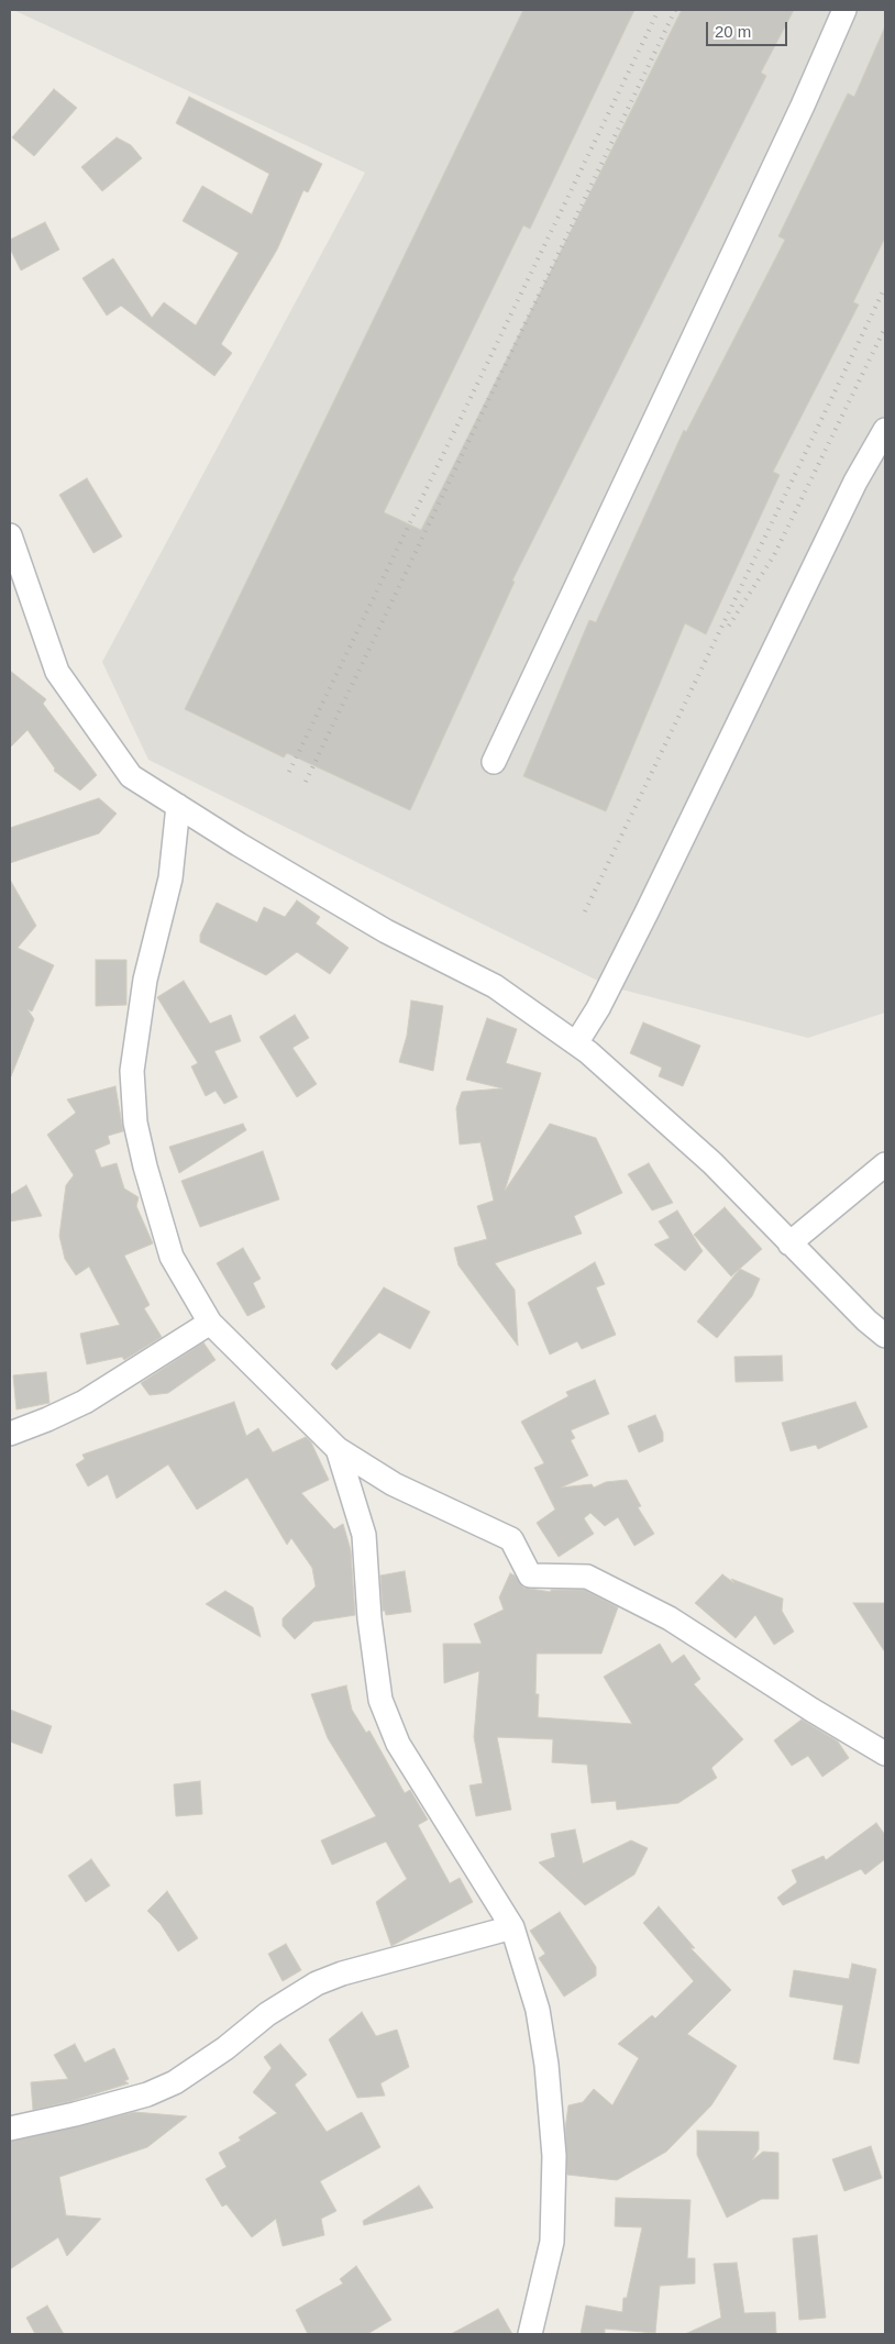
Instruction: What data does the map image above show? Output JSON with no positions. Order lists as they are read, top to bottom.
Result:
{
  "scale_bar": "20 m"
}
